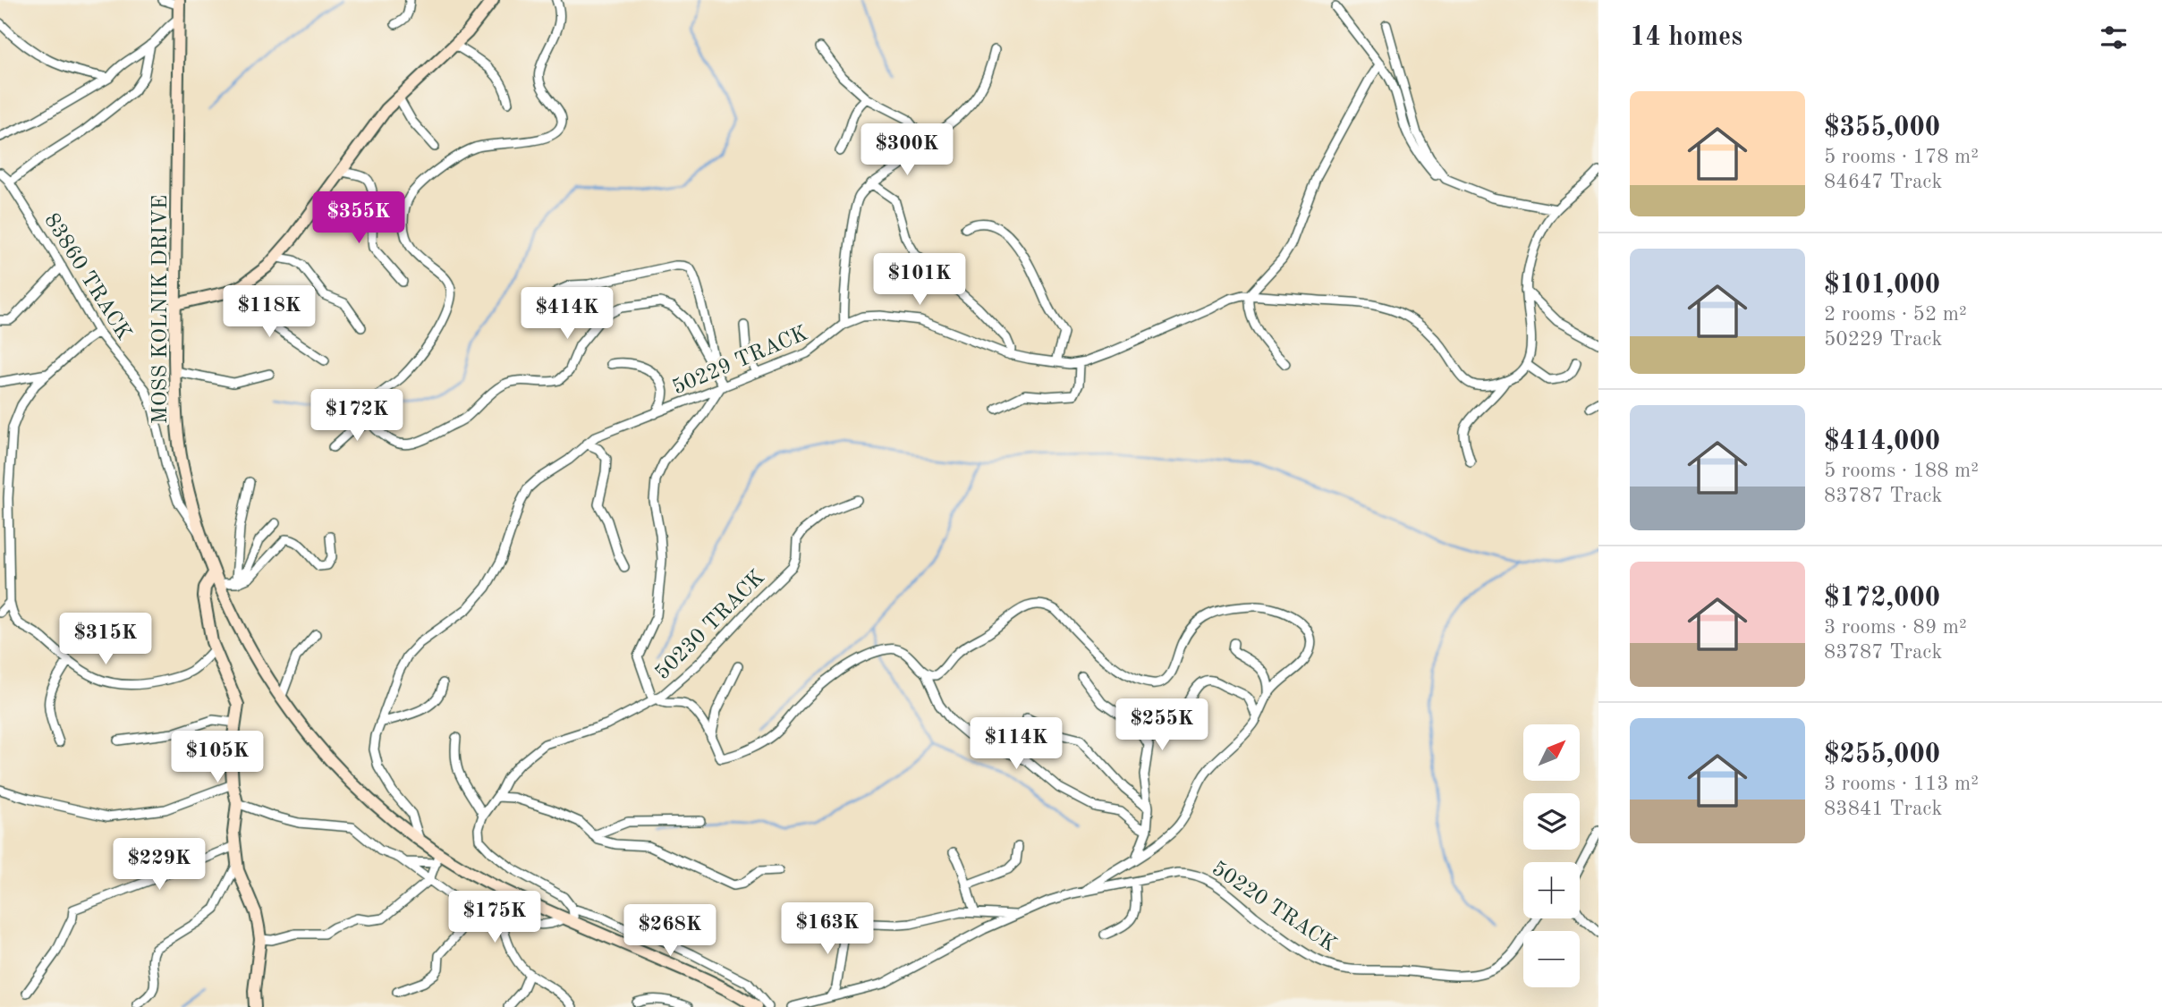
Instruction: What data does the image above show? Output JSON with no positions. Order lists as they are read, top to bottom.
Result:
{
  "streets": {
    "main road": ["MOSS KOLNIK DRIVE"],
    "street": [
      "83860 TRACK",
      "50229 TRACK",
      "50230 TRACK",
      "50220 TRACK"
    ]
  },
  "crossings": [
    ["83860 TRACK", "MOSS KOLNIK DRIVE"],
    ["MOSS KOLNIK DRIVE", "50229 TRACK"]
  ],
  "north": "top right",
  "page": {
    "heading": "14 homes",
    "list": [
      {
        "name": "$355,000",
        "note": "5 rooms · 178 m² · 84647 Track"
      },
      {
        "name": "$101,000",
        "note": "2 rooms · 52 m² · 50229 Track"
      },
      {
        "name": "$414,000",
        "note": "5 rooms · 188 m² · 83787 Track"
      },
      {
        "name": "$172,000",
        "note": "3 rooms · 89 m² · 83787 Track"
      },
      {
        "name": "$255,000",
        "note": "3 rooms · 113 m² · 83841 Track"
      }
    ],
    "price": [
      "$300K",
      "$355K",
      "$101K",
      "$118K",
      "$414K",
      "$172K",
      "$315K",
      "$255K",
      "$114K",
      "$105K",
      "$229K",
      "$175K",
      "$163K",
      "$268K"
    ],
    "map_buttons": ["+", "−"]
  }
}
